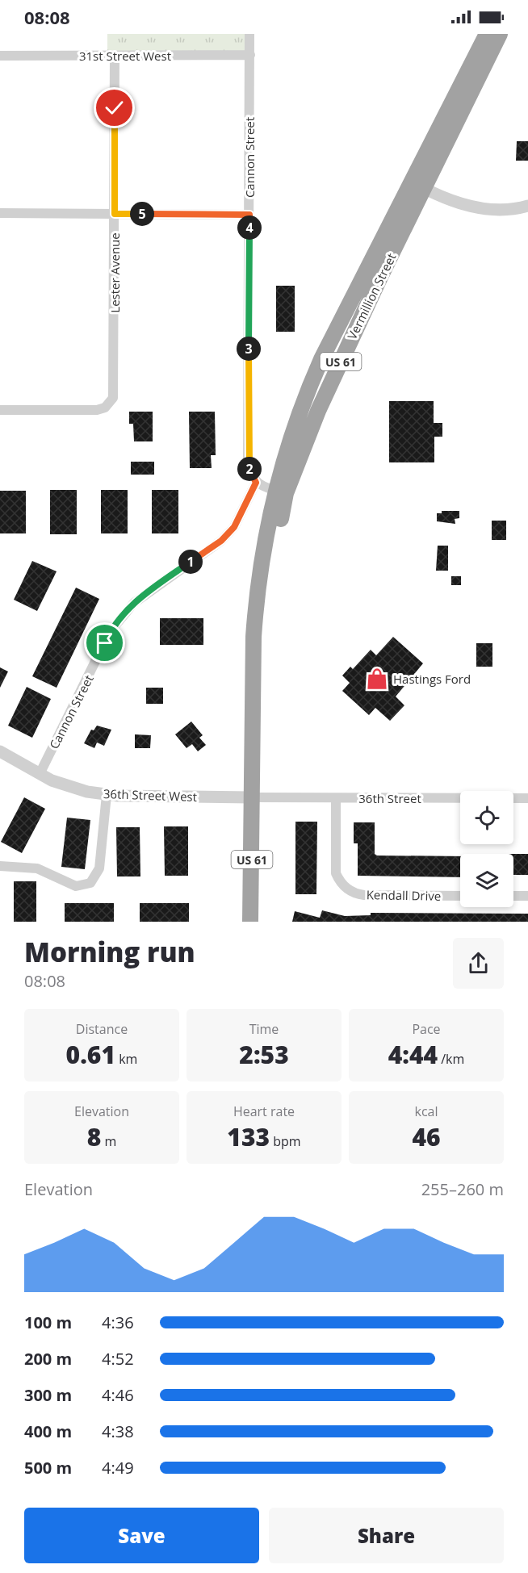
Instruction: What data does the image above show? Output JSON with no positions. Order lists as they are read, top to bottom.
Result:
{
  "streets": {
    "highway": ["Vermillion Street", "US 61"],
    "street": [
      "31st Street West",
      "Cannon Street",
      "Lester Avenue",
      "36th Street West",
      "36th Street",
      "Kendall Drive"
    ]
  },
  "crossings": [
    ["31st Street West", "Cannon Street"],
    ["31st Street West", "Lester Avenue"],
    ["Cannon Street", "36th Street West"],
    ["Vermillion Street", "US 61"],
    ["Vermillion Street", "36th Street West"],
    ["Vermillion Street", "36th Street"],
    ["US 61", "36th Street West"],
    ["US 61", "36th Street"],
    ["36th Street West", "36th Street"],
    ["36th Street", "Kendall Drive"]
  ],
  "places": {
    "shop": ["Hastings Ford"]
  },
  "page": {
    "status": "08:08",
    "pins": [
      "5",
      "4",
      "3",
      "2",
      "1"
    ],
    "heading": ["Morning run", "08:08"],
    "stats": [
      ["Distance", "0.61 km"],
      ["Time", "2:53"],
      ["Pace", "4:44 /km"],
      ["Elevation", "8 m"],
      ["Heart rate", "133 bpm"],
      ["kcal", "46"]
    ],
    "chart": ["Elevation", "255–260 m"],
    "list": [
      {
        "name": "100 m",
        "note": "4:36"
      },
      {
        "name": "200 m",
        "note": "4:52"
      },
      {
        "name": "300 m",
        "note": "4:46"
      },
      {
        "name": "400 m",
        "note": "4:38"
      },
      {
        "name": "500 m",
        "note": "4:49"
      }
    ],
    "buttons": ["Save", "Share"]
  }
}
